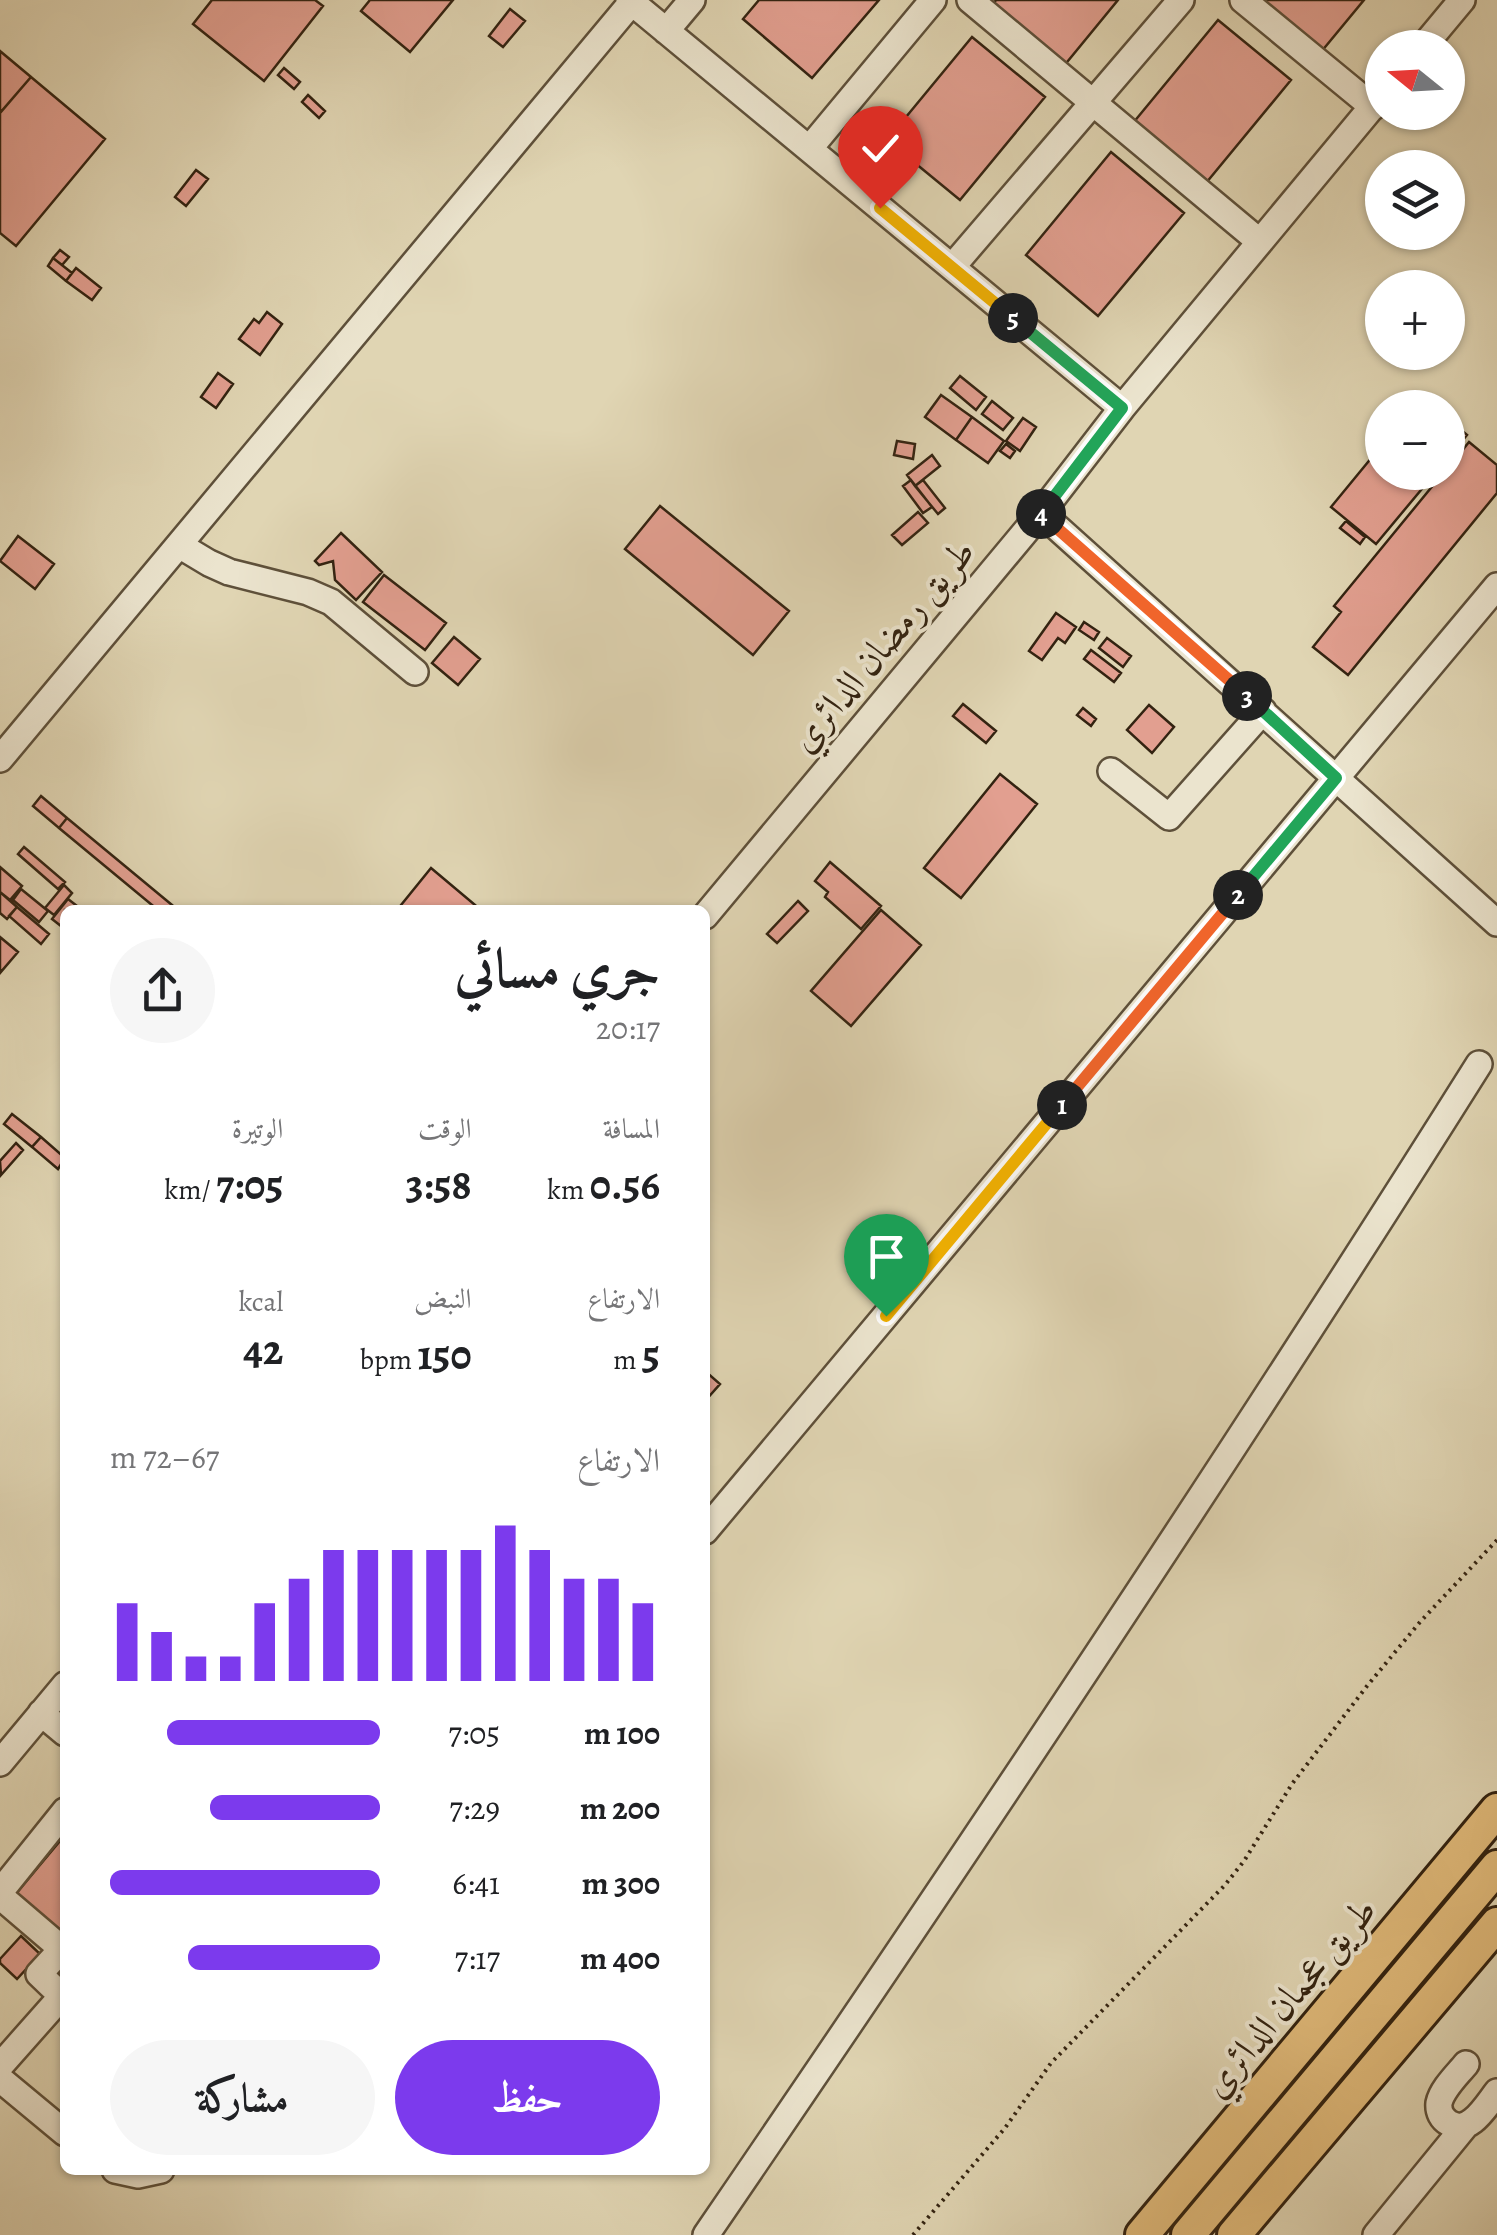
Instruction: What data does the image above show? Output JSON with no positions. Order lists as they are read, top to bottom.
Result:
{
  "streets": {
    "main road": ["طريق عجمان الدائري"],
    "street": ["طريق رمضان الدائري"]
  },
  "north": "left",
  "page": {
    "map_buttons": ["+", "−"],
    "pins": [
      "5",
      "4",
      "3",
      "2",
      "1"
    ],
    "heading": ["جري مسائي", "20:17"],
    "stats": [
      ["المسافة", "0.56 km"],
      ["الوقت", "3:58"],
      ["الوتيرة", "7:05 /km"],
      ["الارتفاع", "5 m"],
      ["النبض", "150 bpm"],
      ["kcal", "42"]
    ],
    "chart": ["الارتفاع", "67–72 m"],
    "list": [
      {
        "name": "100 m",
        "note": "7:05"
      },
      {
        "name": "200 m",
        "note": "7:29"
      },
      {
        "name": "300 m",
        "note": "6:41"
      },
      {
        "name": "400 m",
        "note": "7:17"
      }
    ],
    "buttons": ["حفظ", "مشاركة"]
  }
}
